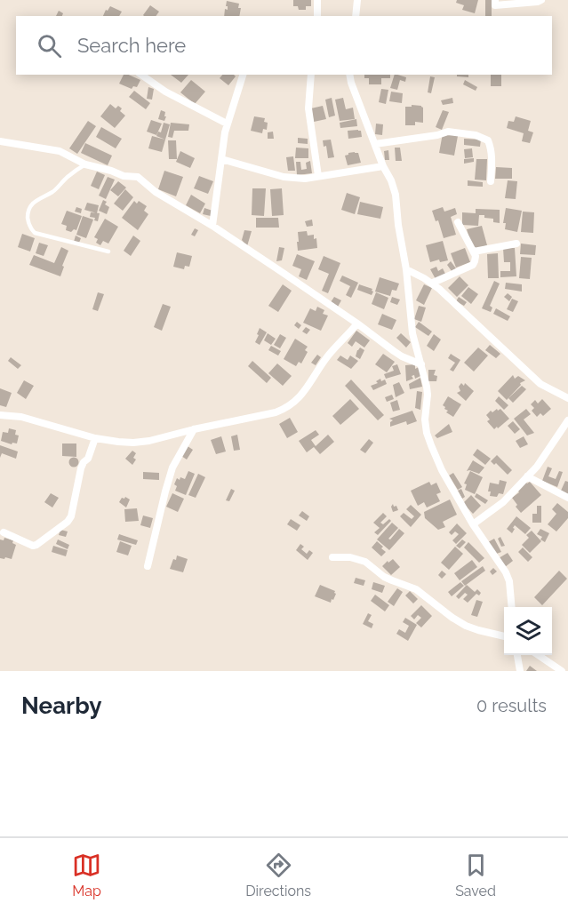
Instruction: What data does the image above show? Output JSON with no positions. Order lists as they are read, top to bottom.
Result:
{
  "page": {
    "search": "Search here",
    "heading": ["Nearby", "0 results"],
    "nav": ["Map", "Directions", "Saved"]
  }
}
